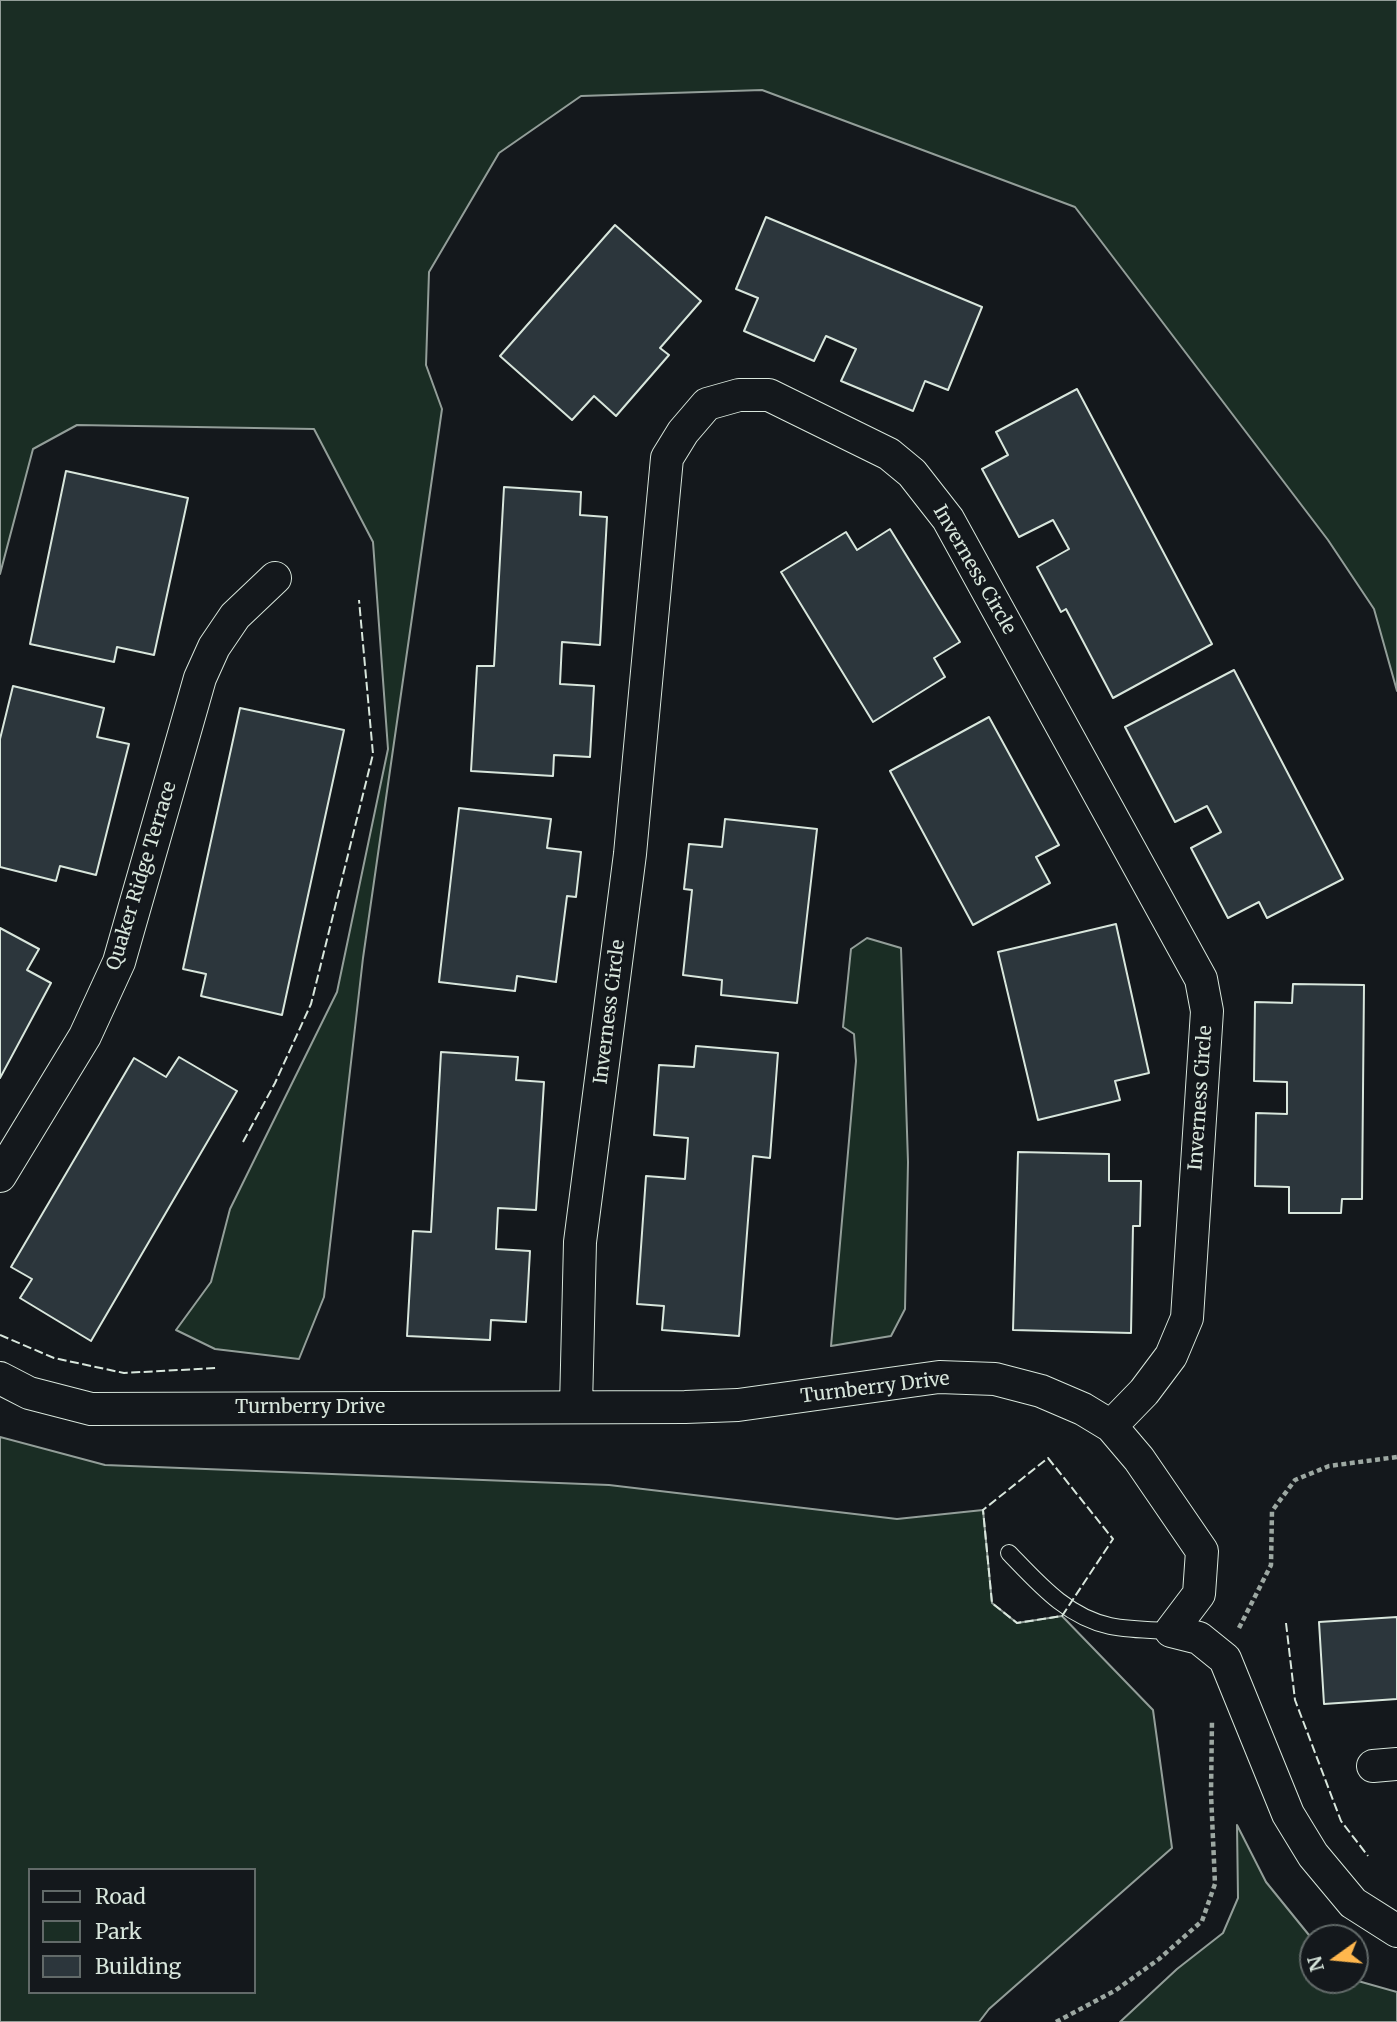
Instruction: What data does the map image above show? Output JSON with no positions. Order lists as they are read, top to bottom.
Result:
{
  "streets": {
    "street": ["Inverness Circle", "Quaker Ridge Terrace", "Turnberry Drive"]
  },
  "crossings": [
    ["Inverness Circle", "Turnberry Drive"]
  ],
  "legend": ["Road", "Park", "Building"],
  "north": "left"
}
